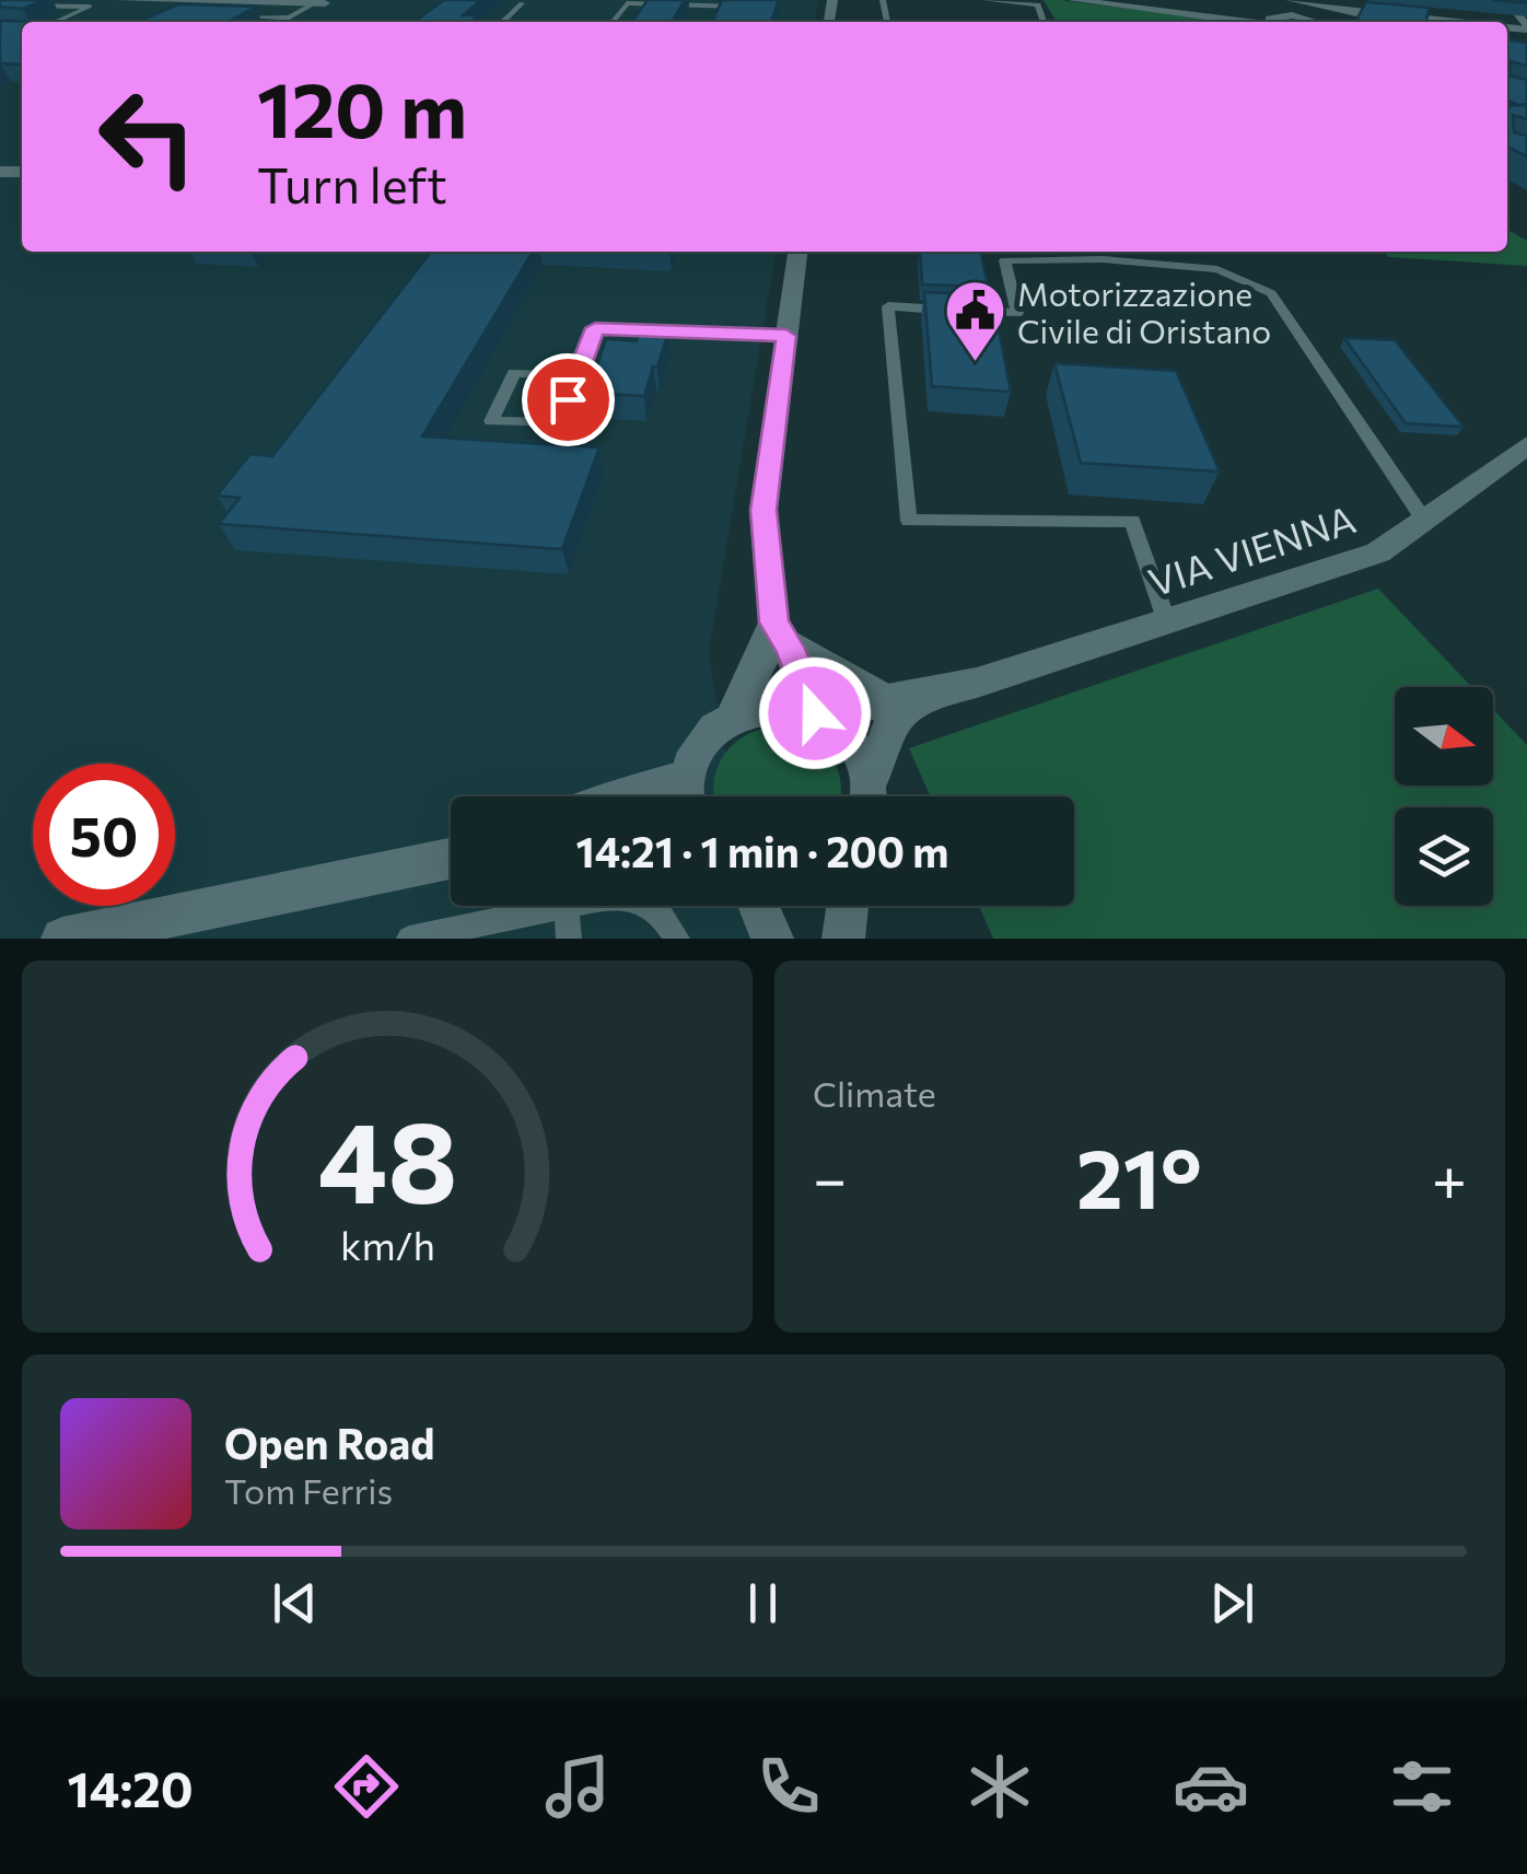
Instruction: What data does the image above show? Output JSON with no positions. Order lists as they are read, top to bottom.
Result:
{
  "streets": {
    "street": ["VIA VIENNA"]
  },
  "places": {
    "public building": ["Motorizzazione Civile di Oristano"]
  },
  "north": "right",
  "page": {
    "turn": ["120 m", "Turn left"],
    "limit": "50",
    "trip": "14:21 · 1 min · 200 m",
    "tile": "Climate",
    "heat": ["−", "21°", "+"],
    "song": ["Open Road", "Tom Ferris"],
    "tabs": "14:20",
    "gauge": ["48", "km/h"]
  }
}
